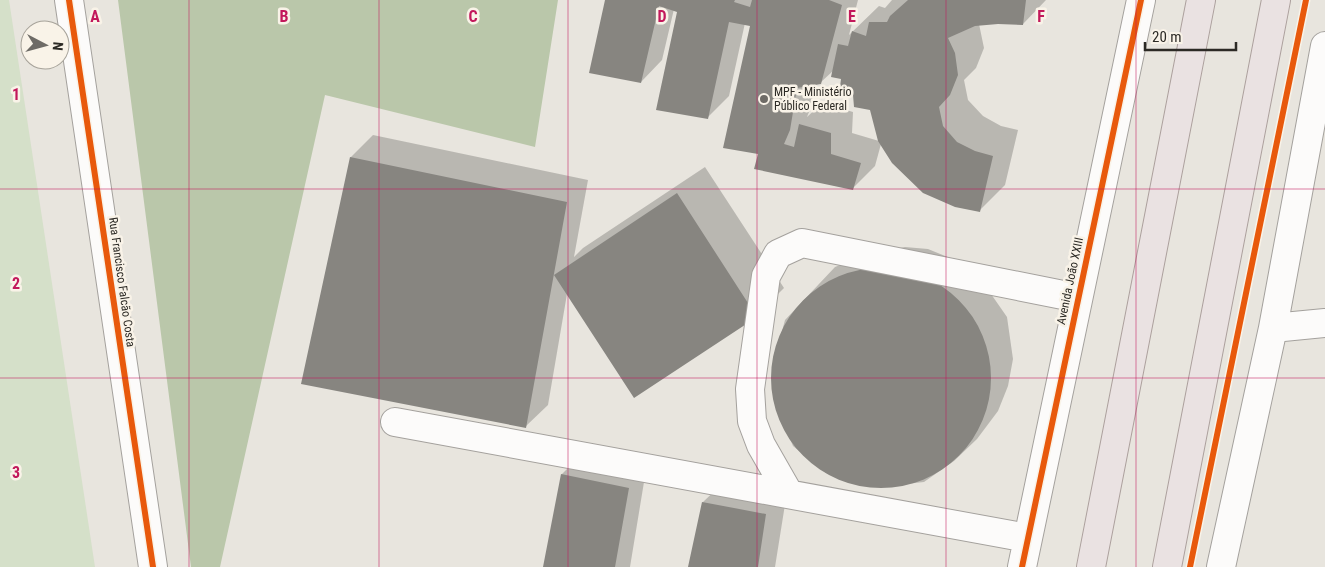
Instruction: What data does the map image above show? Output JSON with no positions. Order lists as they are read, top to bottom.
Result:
{
  "streets": {
    "street": ["Avenida João XXIII", "Rua Francisco Falcão Costa"]
  },
  "places": ["MPF - Ministério Público Federal"],
  "scale_bar": "20 m",
  "north": "right",
  "grid": {
    "columns": [
      "A",
      "B",
      "C",
      "D",
      "E",
      "F"
    ],
    "rows": ["1", "2", "3"]
  }
}
